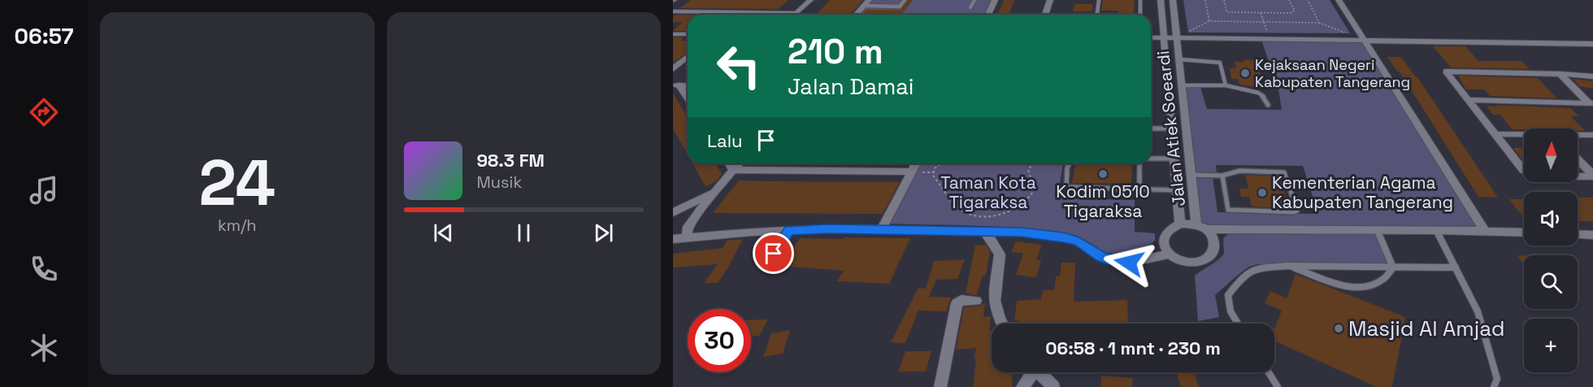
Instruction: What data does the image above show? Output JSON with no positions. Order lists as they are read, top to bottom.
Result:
{
  "streets": {
    "street": ["Jalan Atiek Soeardi"]
  },
  "parks": ["Taman Kota Tigaraksa"],
  "places": [
    "Kejaksaan Negeri Kabupaten Tangerang",
    "Kodim 0510 Tigaraksa",
    "Kementerian Agama Kabupaten Tangerang",
    "Masjid Al Amjad"
  ],
  "north": "top",
  "page": {
    "tabs": "06:57",
    "tile": ["24", "km/h"],
    "turn": ["210 m", "Jalan Damai"],
    "then": "Lalu",
    "map_buttons": "+",
    "song": ["98.3 FM", "Musik"],
    "limit": "30",
    "trip": "06:58 · 1 mnt · 230 m"
  }
}
